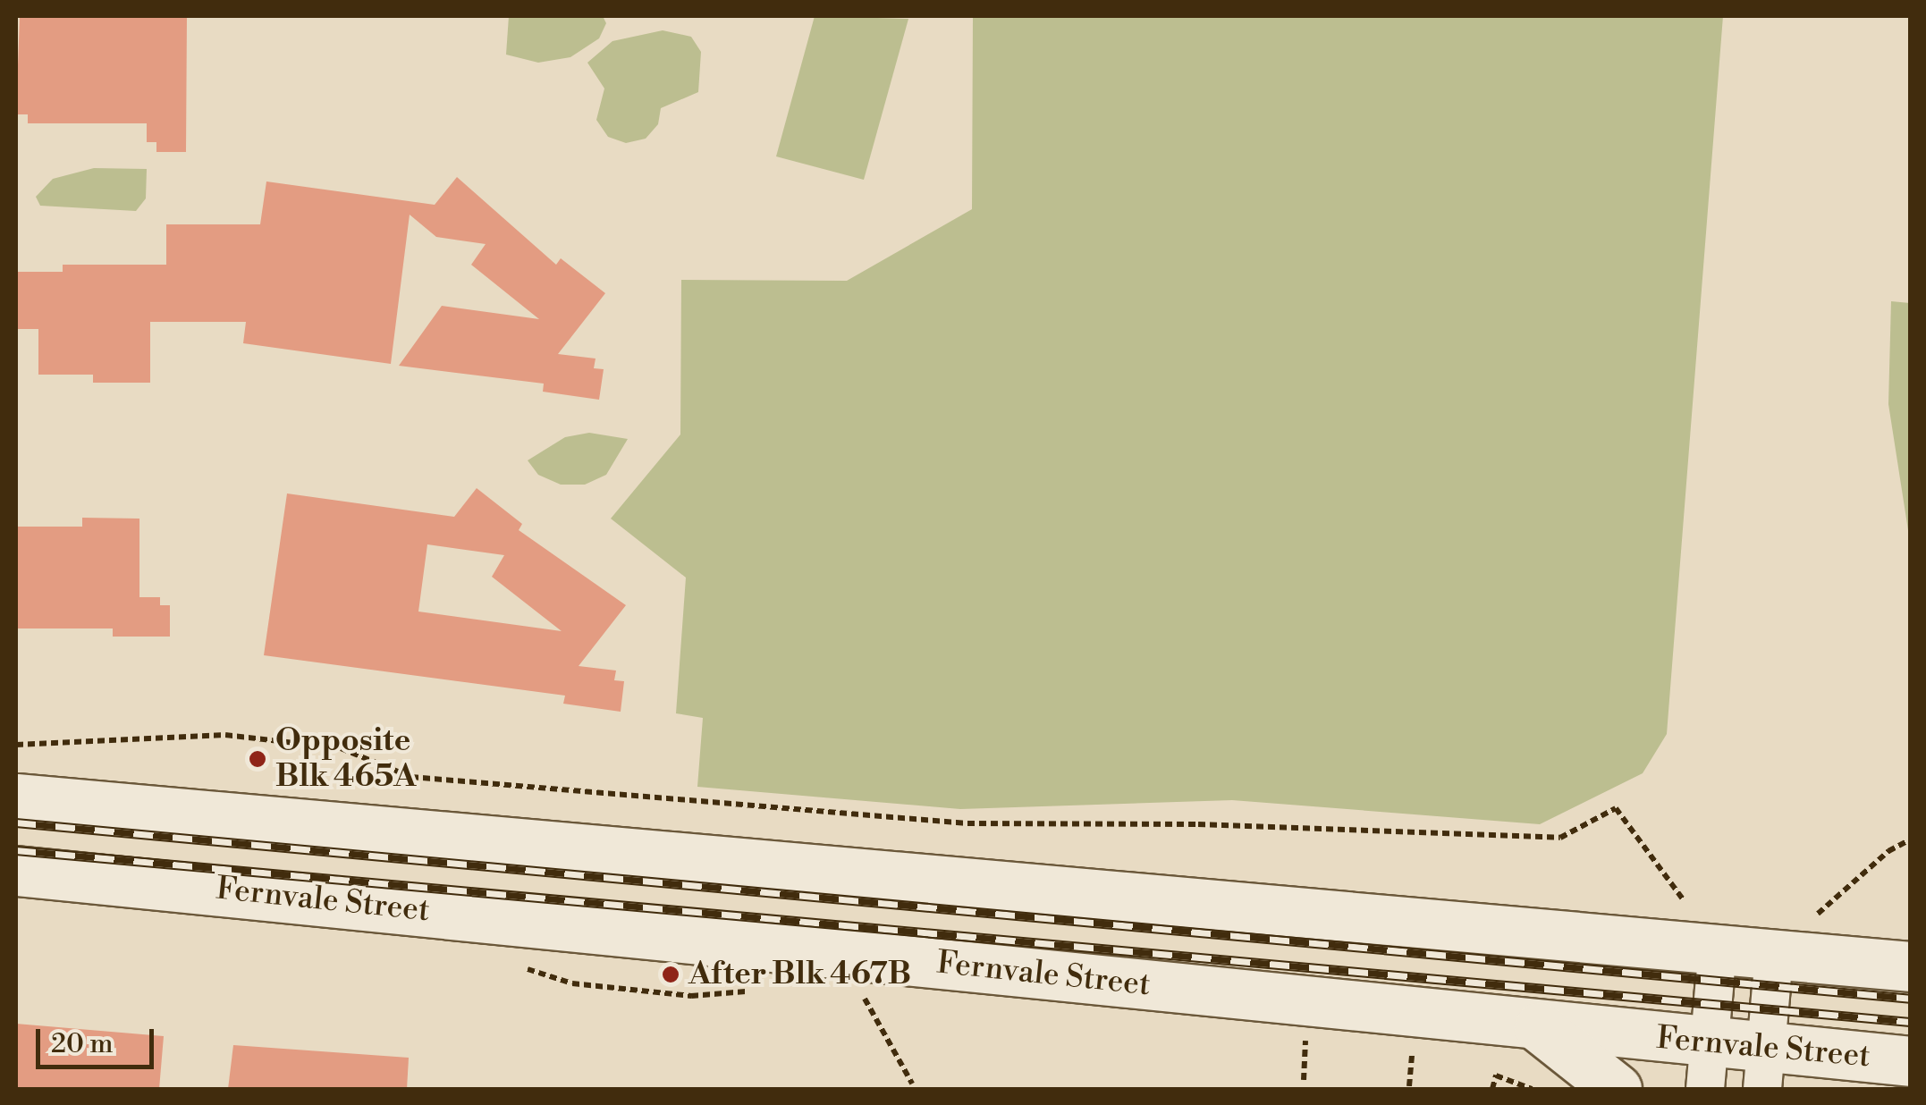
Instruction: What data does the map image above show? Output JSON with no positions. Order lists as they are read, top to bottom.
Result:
{
  "streets": {
    "street": ["Fernvale Street"]
  },
  "places": ["Opposite Blk 465A", "After Blk 467B"],
  "scale_bar": "20 m"
}
